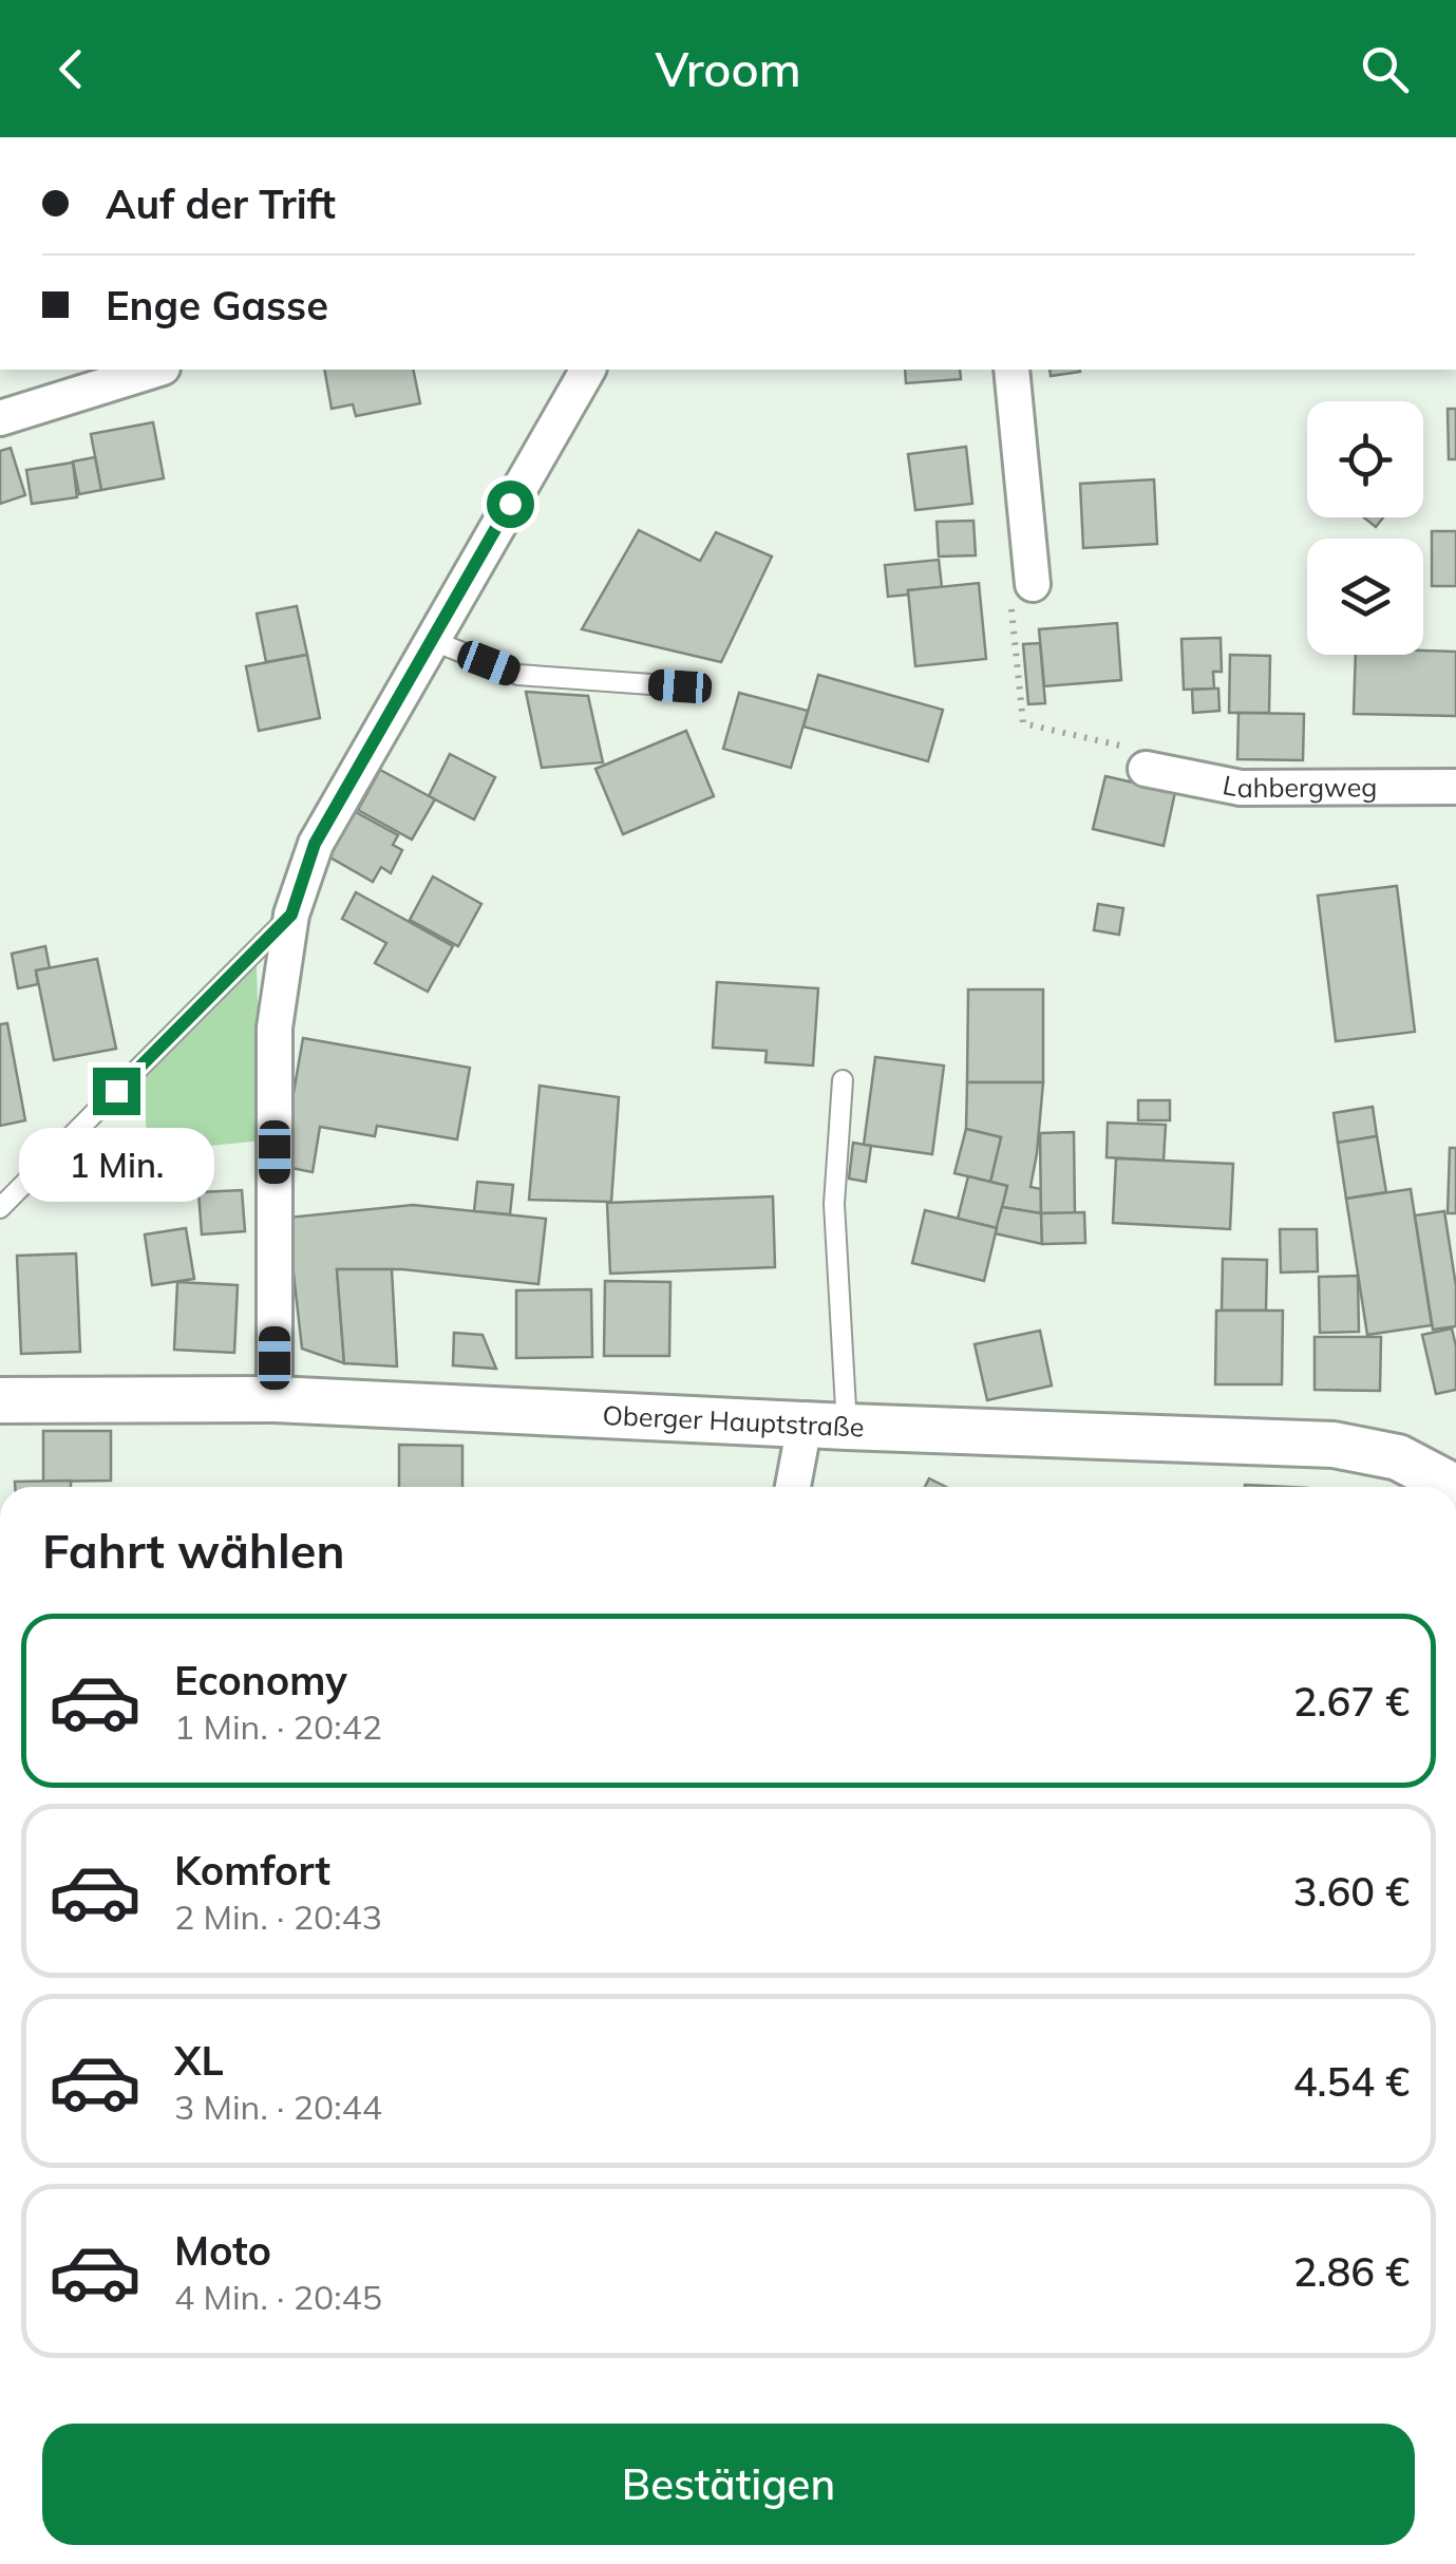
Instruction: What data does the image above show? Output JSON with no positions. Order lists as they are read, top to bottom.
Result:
{
  "streets": {
    "street": ["Lahbergweg", "Oberger Hauptstraße"]
  },
  "page": {
    "header": "Vroom",
    "banner": ["Auf der Trift", "Enge Gasse"],
    "bubble": "1 Min.",
    "heading": "Fahrt wählen",
    "list": [
      {
        "name": "Economy",
        "note": "1 Min. · 20:42",
        "value": "2.67 €"
      },
      {
        "name": "Komfort",
        "note": "2 Min. · 20:43",
        "value": "3.60 €"
      },
      {
        "name": "XL",
        "note": "3 Min. · 20:44",
        "value": "4.54 €"
      },
      {
        "name": "Moto",
        "note": "4 Min. · 20:45",
        "value": "2.86 €"
      }
    ],
    "buttons": "Bestätigen"
  }
}
